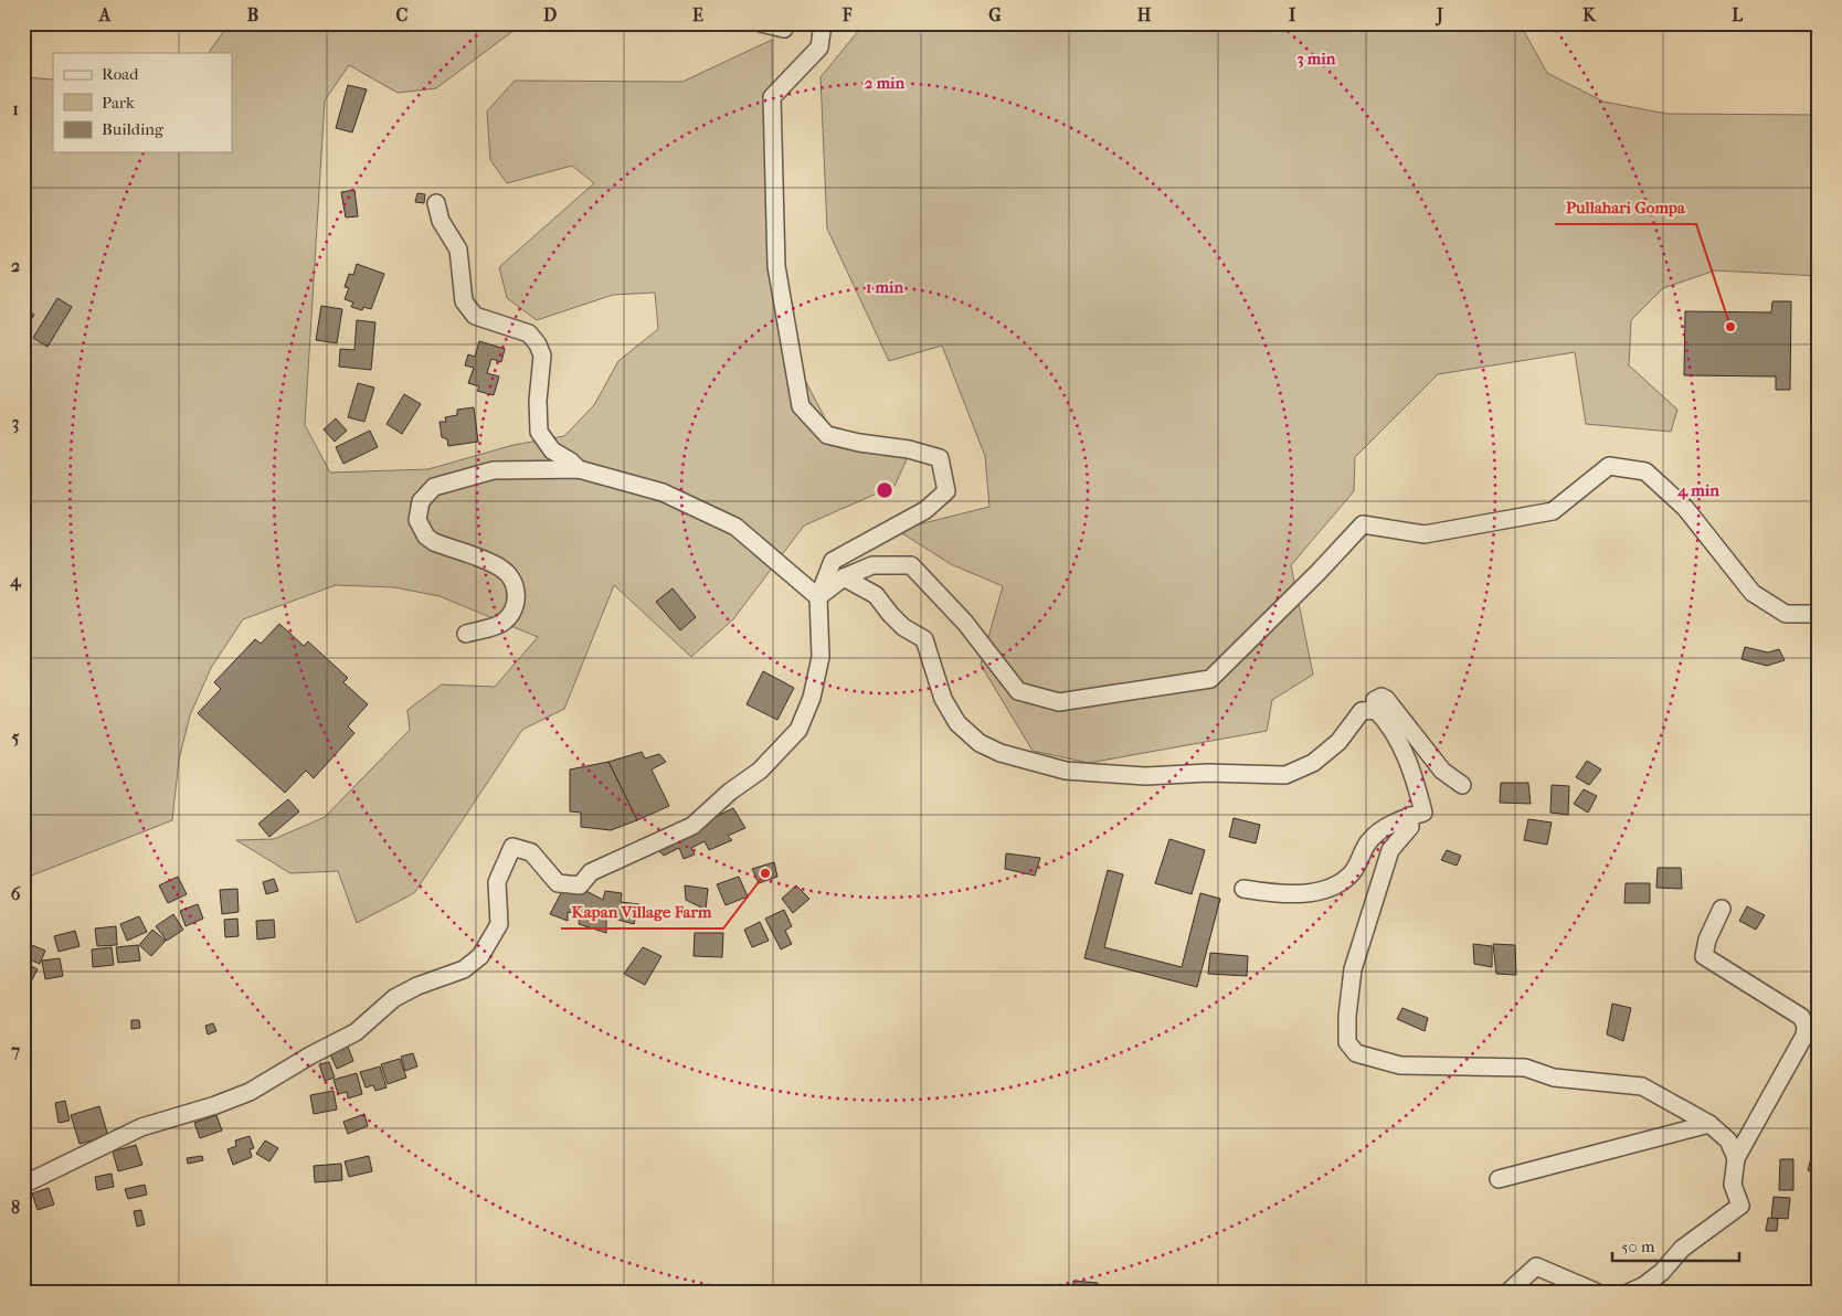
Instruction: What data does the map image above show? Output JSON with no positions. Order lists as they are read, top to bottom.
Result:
{
  "places": ["Pullahari Gompa", "Kapan Village Farm"],
  "legend": ["Road", "Park", "Building"],
  "scale_bar": "50 m",
  "grid": {
    "columns": [
      "A",
      "B",
      "C",
      "D",
      "E",
      "F",
      "G",
      "H",
      "I",
      "J",
      "K",
      "L"
    ],
    "rows": [
      "1",
      "2",
      "3",
      "4",
      "5",
      "6",
      "7",
      "8"
    ]
  },
  "rings": [
    "3 min",
    "2 min",
    "1 min",
    "4 min"
  ]
}
